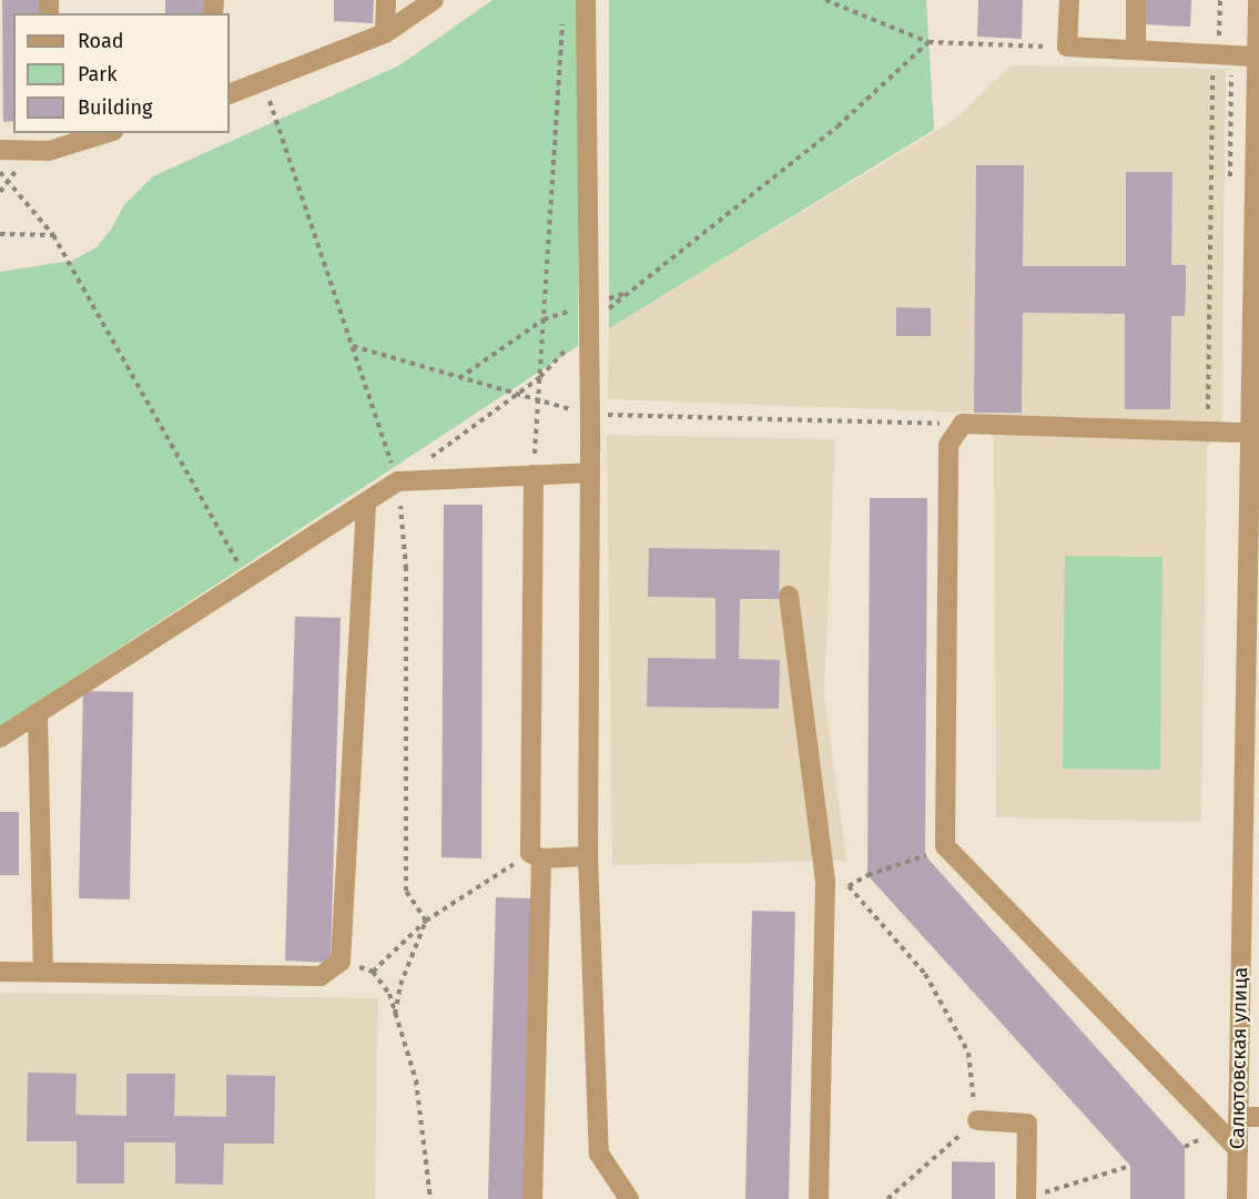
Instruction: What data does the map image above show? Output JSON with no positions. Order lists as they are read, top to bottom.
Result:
{
  "streets": {
    "street": ["Салютовская улица"]
  },
  "legend": ["Road", "Park", "Building"]
}
